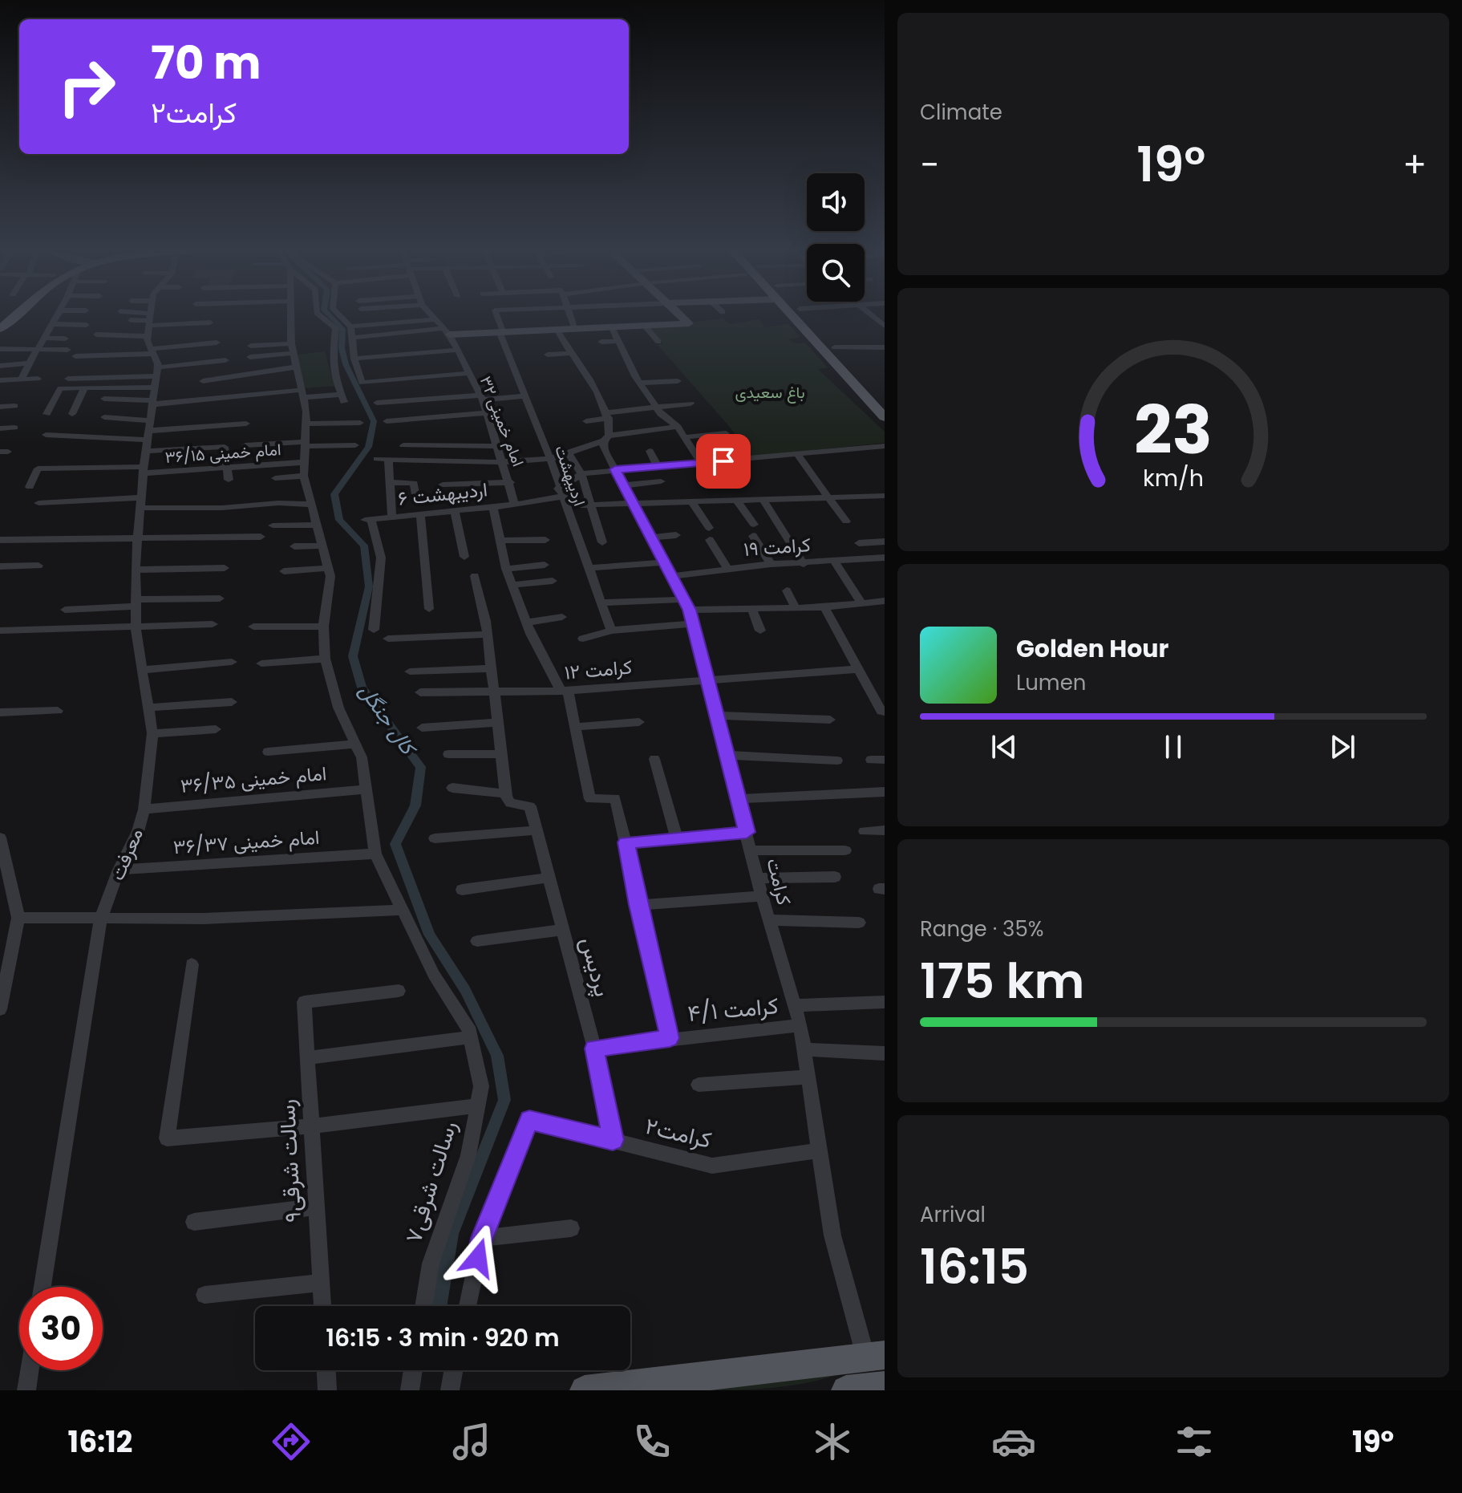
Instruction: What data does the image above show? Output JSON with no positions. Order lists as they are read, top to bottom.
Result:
{
  "streets": {
    "street": [
      "امام خمینی ۳۲",
      "امام خمینی ۳۶/۱۵",
      "اردیبهشت",
      "اردیبهشت ۶",
      "کرامت ۱۹",
      "کرامت ۱۲",
      "امام خمینی ۳۶/۳۵",
      "امام خمینی ۳۶/۳۷",
      "معرفت",
      "کرامت",
      "پردیس",
      "کرامت ۴/۱",
      "کرامت۲",
      "رسالت شرقی۹",
      "رسالت شرقی۷"
    ]
  },
  "crossings": [
    ["امام خمینی ۳۲", "اردیبهشت ۶"],
    ["امام خمینی ۳۶/۱۵", "معرفت"],
    ["امام خمینی ۳۶/۱۵", "رسالت شرقی۷"],
    ["اردیبهشت", "اردیبهشت ۶"],
    ["کرامت ۱۹", "کرامت"],
    ["کرامت ۱۲", "کرامت"],
    ["امام خمینی ۳۶/۳۵", "معرفت"],
    ["امام خمینی ۳۶/۳۵", "رسالت شرقی۷"],
    ["امام خمینی ۳۶/۳۷", "معرفت"],
    ["امام خمینی ۳۶/۳۷", "رسالت شرقی۷"],
    ["کرامت", "کرامت ۴/۱"],
    ["کرامت", "کرامت۲"],
    ["پردیس", "کرامت ۴/۱"],
    ["پردیس", "کرامت۲"]
  ],
  "water": ["کال جنگل"],
  "parks": ["باغ سعیدی"],
  "page": {
    "tile": [
      "Climate",
      ["Range · 35%", "175 km"],
      ["Arrival", "16:15"]
    ],
    "turn": ["70 m", "کرامت۲"],
    "heat": ["−", "19°", "+"],
    "song": ["Golden Hour", "Lumen"],
    "limit": "30",
    "trip": "16:15 · 3 min · 920 m",
    "tabs": ["16:12", "19°"],
    "gauge": ["23", "km/h"]
  }
}
